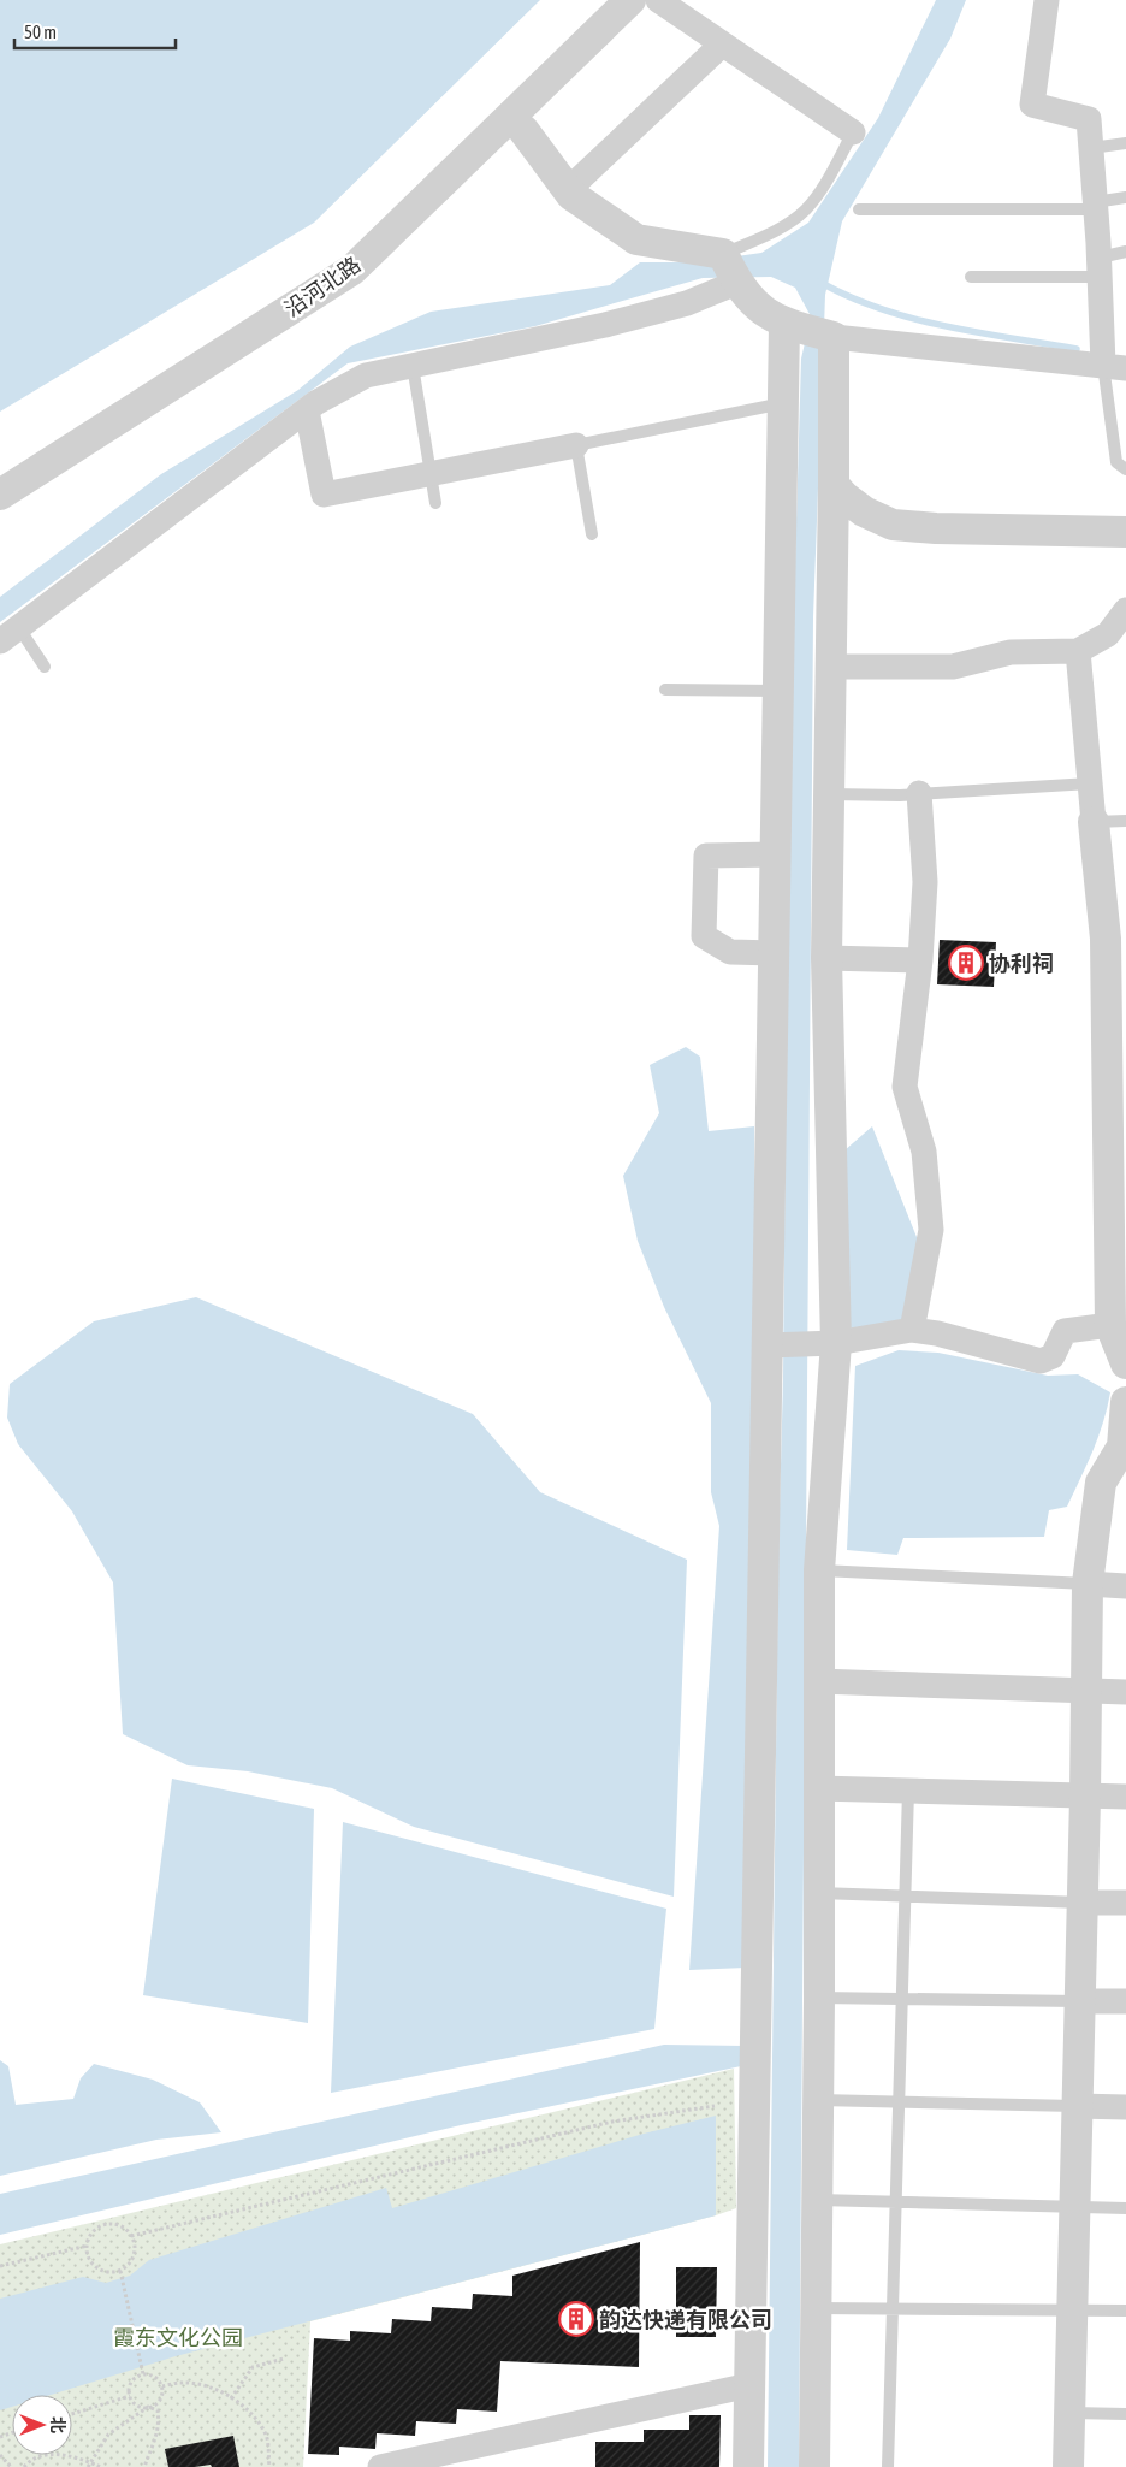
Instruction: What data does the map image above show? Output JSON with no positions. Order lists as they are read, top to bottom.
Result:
{
  "streets": {
    "street": ["沿河北路"]
  },
  "parks": ["霞东文化公园"],
  "places": {
    "building": ["协利祠", "韵达快递有限公司"]
  },
  "scale_bar": "50 m",
  "north": "right"
}
